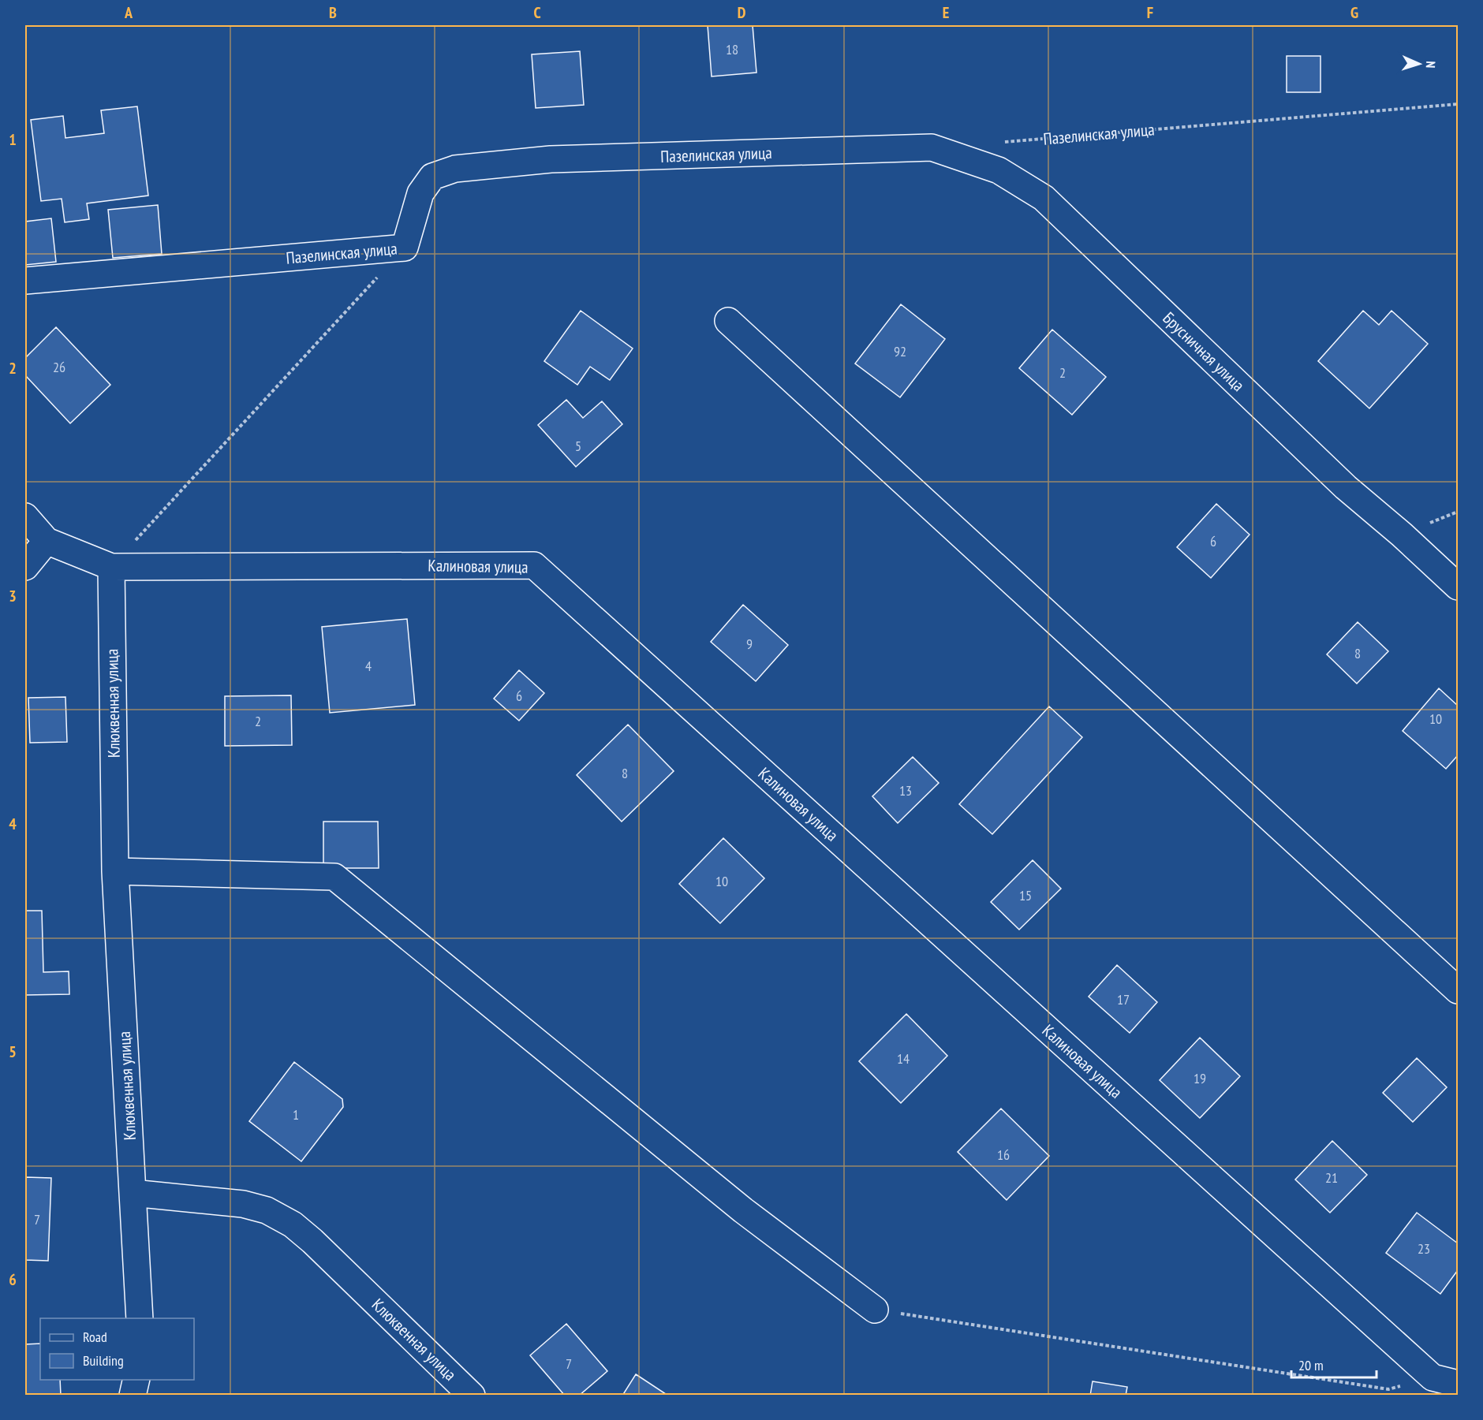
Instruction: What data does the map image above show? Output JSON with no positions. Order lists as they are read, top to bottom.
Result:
{
  "streets": {
    "street": [
      "Пазелинская улица",
      "Брусничная улица",
      "Калиновая улица",
      "Клюквенная улица"
    ]
  },
  "crossings": [
    ["Пазелинская улица", "Брусничная улица"],
    ["Калиновая улица", "Клюквенная улица"]
  ],
  "house_numbers": [
    "18",
    "92",
    "26",
    "2",
    "5",
    "6",
    "9",
    "8",
    "4",
    "6",
    "10",
    "2",
    "8",
    "13",
    "10",
    "15",
    "17",
    "14",
    "19",
    "1",
    "16",
    "21",
    "7",
    "23",
    "7"
  ],
  "legend": ["Road", "Building"],
  "scale_bar": "20 m",
  "north": "right",
  "grid": {
    "columns": [
      "A",
      "B",
      "C",
      "D",
      "E",
      "F",
      "G"
    ],
    "rows": [
      "1",
      "2",
      "3",
      "4",
      "5",
      "6"
    ]
  }
}
